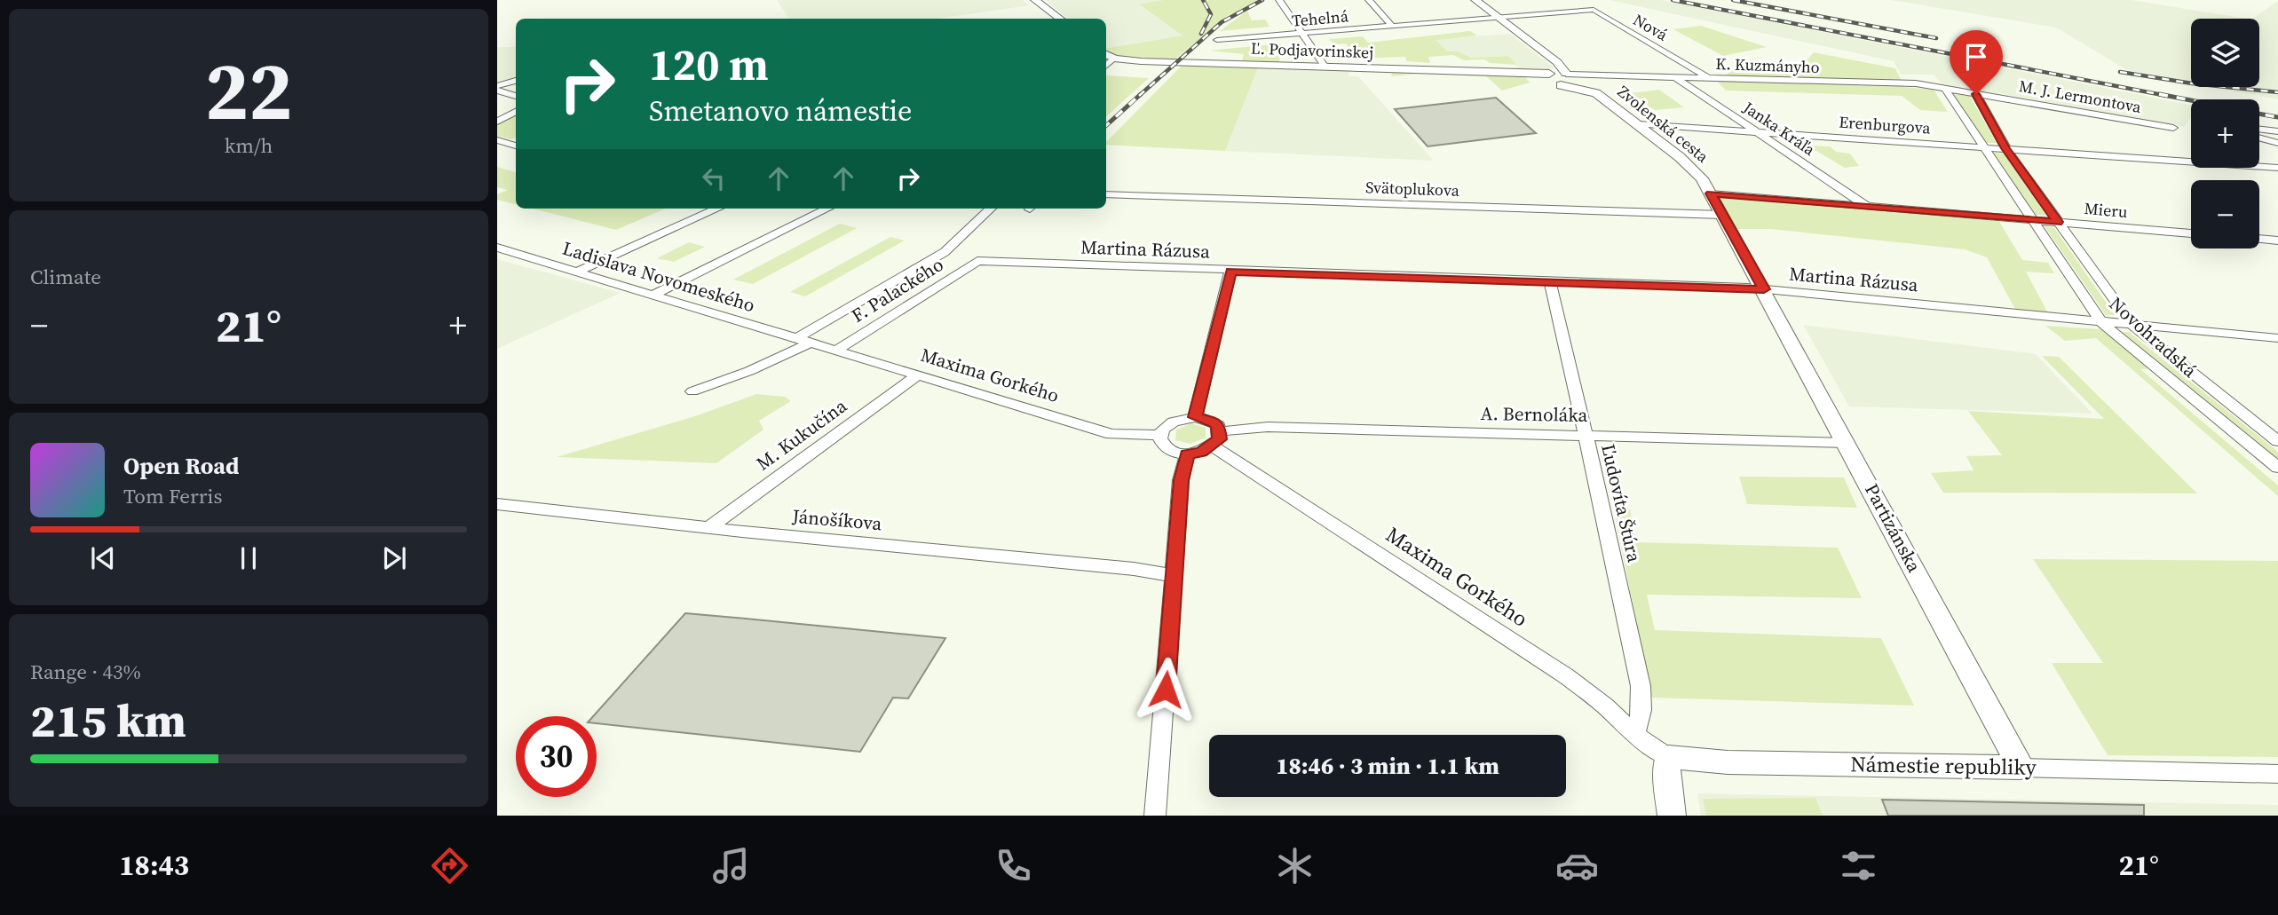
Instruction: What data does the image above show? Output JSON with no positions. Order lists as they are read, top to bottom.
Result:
{
  "streets": {
    "street": [
      "Tehelná",
      "Nová",
      "Ľ. Podjavorinskej",
      "K. Kuzmányho",
      "M. J. Lermontova",
      "Zvolenská cesta",
      "Erenburgova",
      "Janka Kráľa",
      "Svätoplukova",
      "Mieru",
      "Martina Rázusa",
      "Ladislava Novomeského",
      "F. Palackého",
      "Novohradská",
      "Maxima Gorkého",
      "A. Bernoláka",
      "M. Kukučína",
      "Ľudovíta Štúra",
      "Jánošíkova",
      "Partizánska",
      "Námestie republiky"
    ]
  },
  "crossings": [
    ["Tehelná", "Nová"],
    ["Tehelná", "Zvolenská cesta"],
    ["Nová", "K. Kuzmányho"],
    ["Nová", "Zvolenská cesta"],
    ["Ľ. Podjavorinskej", "K. Kuzmányho"],
    ["Ľ. Podjavorinskej", "Zvolenská cesta"],
    ["K. Kuzmányho", "M. J. Lermontova"],
    ["K. Kuzmányho", "Zvolenská cesta"],
    ["K. Kuzmányho", "Janka Kráľa"],
    ["K. Kuzmányho", "Novohradská"],
    ["M. J. Lermontova", "Novohradská"],
    ["Zvolenská cesta", "Erenburgova"],
    ["Zvolenská cesta", "Svätoplukova"],
    ["Zvolenská cesta", "Mieru"],
    ["Zvolenská cesta", "Martina Rázusa"],
    ["Zvolenská cesta", "Partizánska"],
    ["Erenburgova", "Janka Kráľa"],
    ["Erenburgova", "Novohradská"],
    ["Janka Kráľa", "Mieru"],
    ["Mieru", "Novohradská"],
    ["Martina Rázusa", "F. Palackého"],
    ["Martina Rázusa", "Novohradská"],
    ["Martina Rázusa", "Ľudovíta Štúra"],
    ["Martina Rázusa", "Partizánska"],
    ["Ladislava Novomeského", "Maxima Gorkého"],
    ["F. Palackého", "Maxima Gorkého"],
    ["Maxima Gorkého", "A. Bernoláka"],
    ["Maxima Gorkého", "M. Kukučína"],
    ["Maxima Gorkého", "Ľudovíta Štúra"],
    ["Maxima Gorkého", "Námestie republiky"],
    ["A. Bernoláka", "Ľudovíta Štúra"],
    ["A. Bernoláka", "Partizánska"],
    ["M. Kukučína", "Jánošíkova"],
    ["Partizánska", "Námestie republiky"]
  ],
  "page": {
    "tile": [
      ["22", "km/h"],
      "Climate",
      ["Range · 43%", "215 km"]
    ],
    "map_buttons": ["+", "−"],
    "turn": ["120 m", "Smetanovo námestie"],
    "heat": ["−", "21°", "+"],
    "song": ["Open Road", "Tom Ferris"],
    "limit": "30",
    "trip": "18:46 · 3 min · 1.1 km",
    "tabs": ["18:43", "21°"]
  }
}
